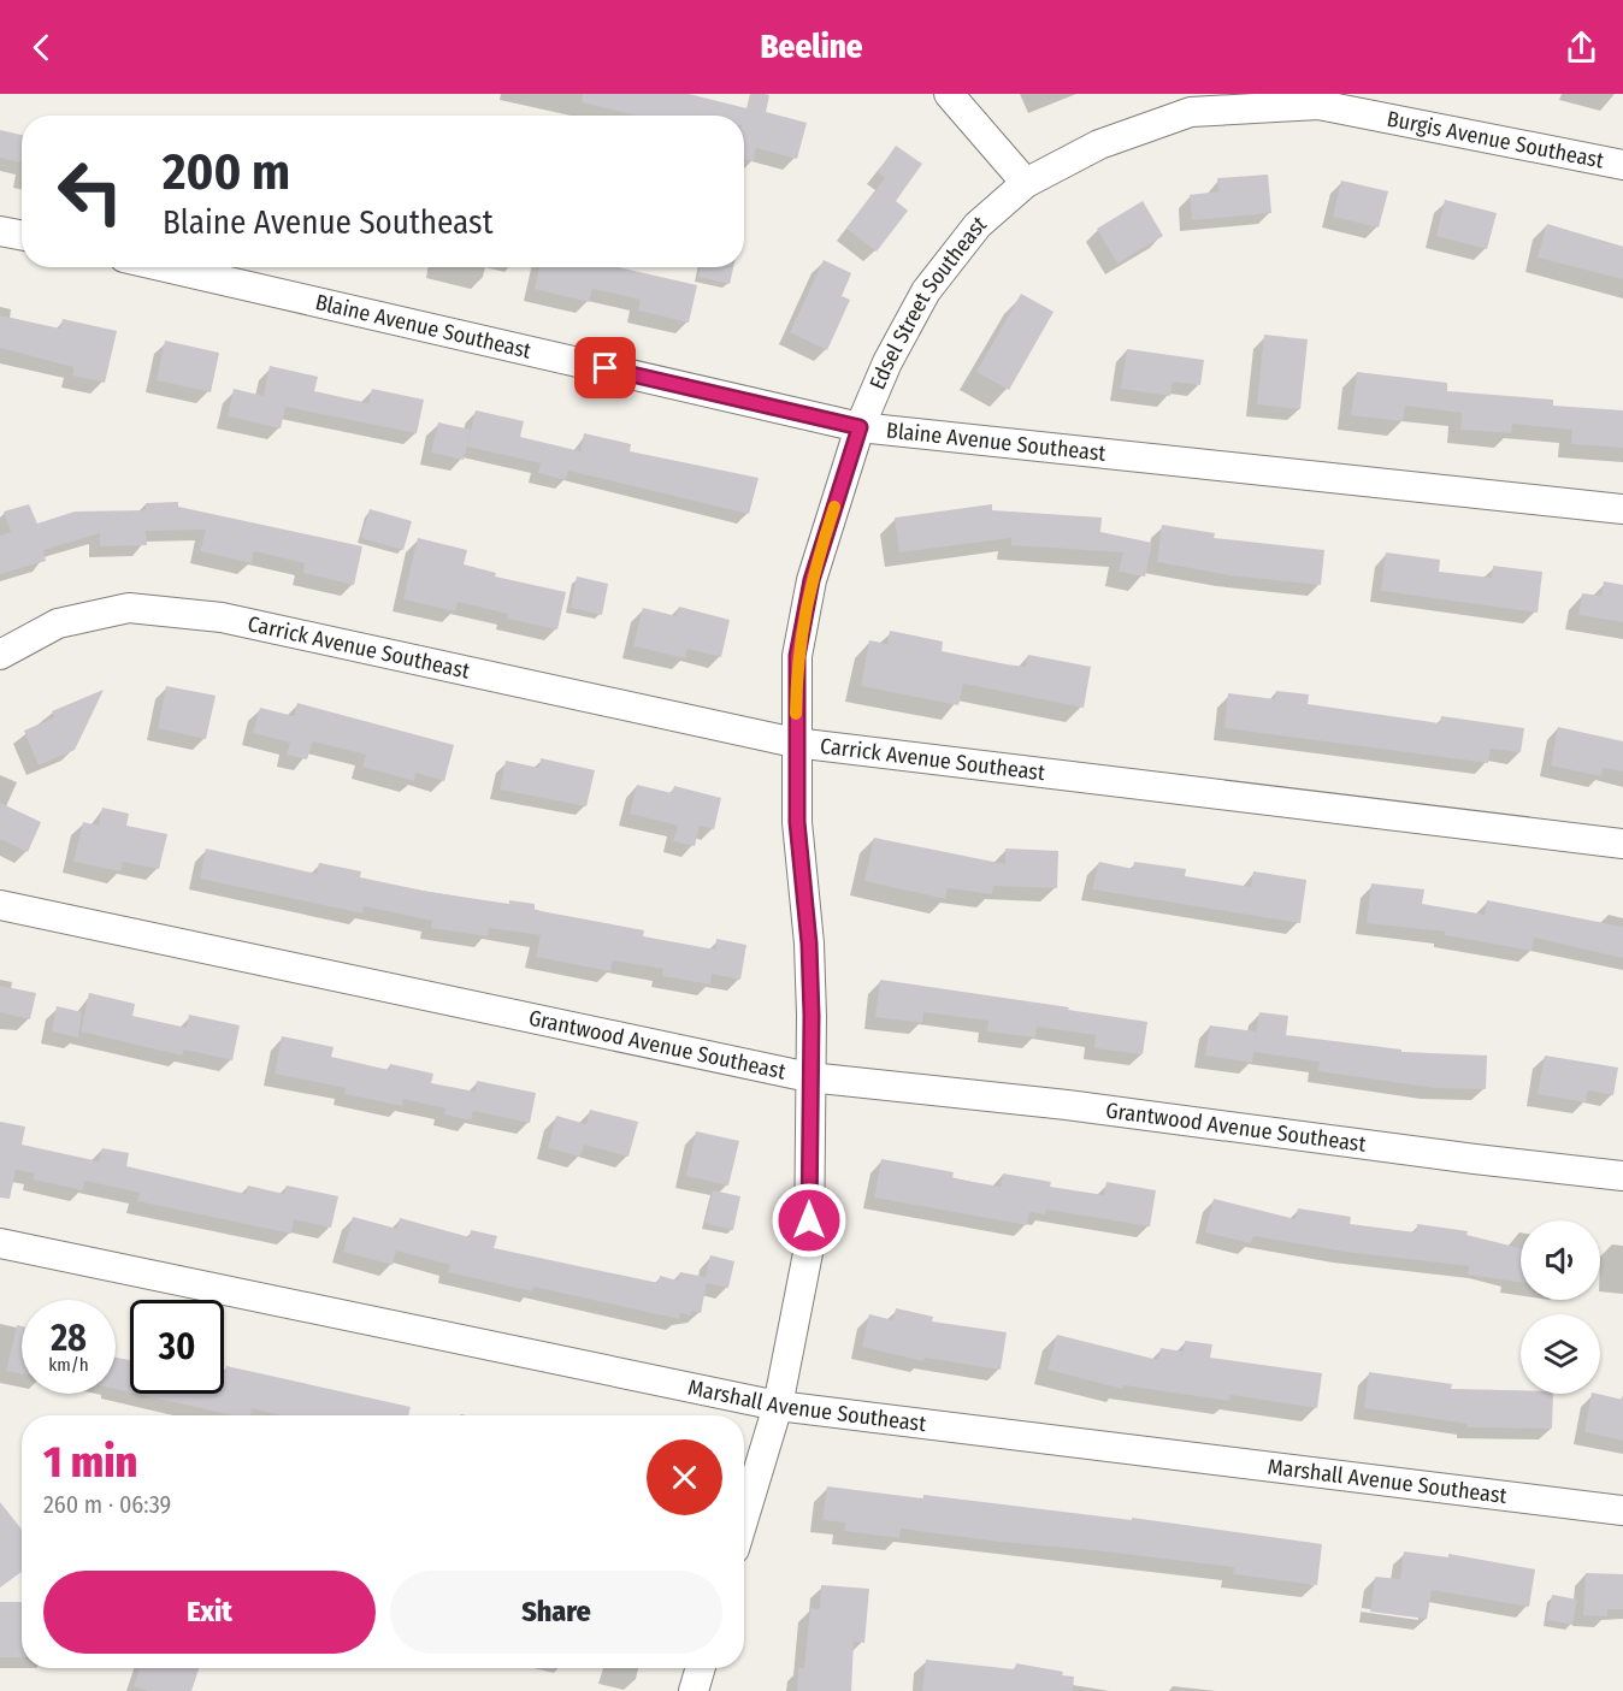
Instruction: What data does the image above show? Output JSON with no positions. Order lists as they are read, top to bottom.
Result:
{
  "streets": {
    "street": [
      "Burgis Avenue Southeast",
      "Edsel Street Southeast",
      "Blaine Avenue Southeast",
      "Carrick Avenue Southeast",
      "Grantwood Avenue Southeast",
      "Marshall Avenue Southeast"
    ]
  },
  "crossings": [
    ["Burgis Avenue Southeast", "Edsel Street Southeast"],
    ["Edsel Street Southeast", "Blaine Avenue Southeast"],
    ["Edsel Street Southeast", "Carrick Avenue Southeast"],
    ["Edsel Street Southeast", "Grantwood Avenue Southeast"],
    ["Edsel Street Southeast", "Marshall Avenue Southeast"]
  ],
  "page": {
    "header": "Beeline",
    "turn": ["200 m", "Blaine Avenue Southeast"],
    "speed": "28 km/h",
    "limit": "30",
    "heading": ["1 min", "260 m · 06:39"],
    "buttons": ["Exit", "Share"]
  }
}
